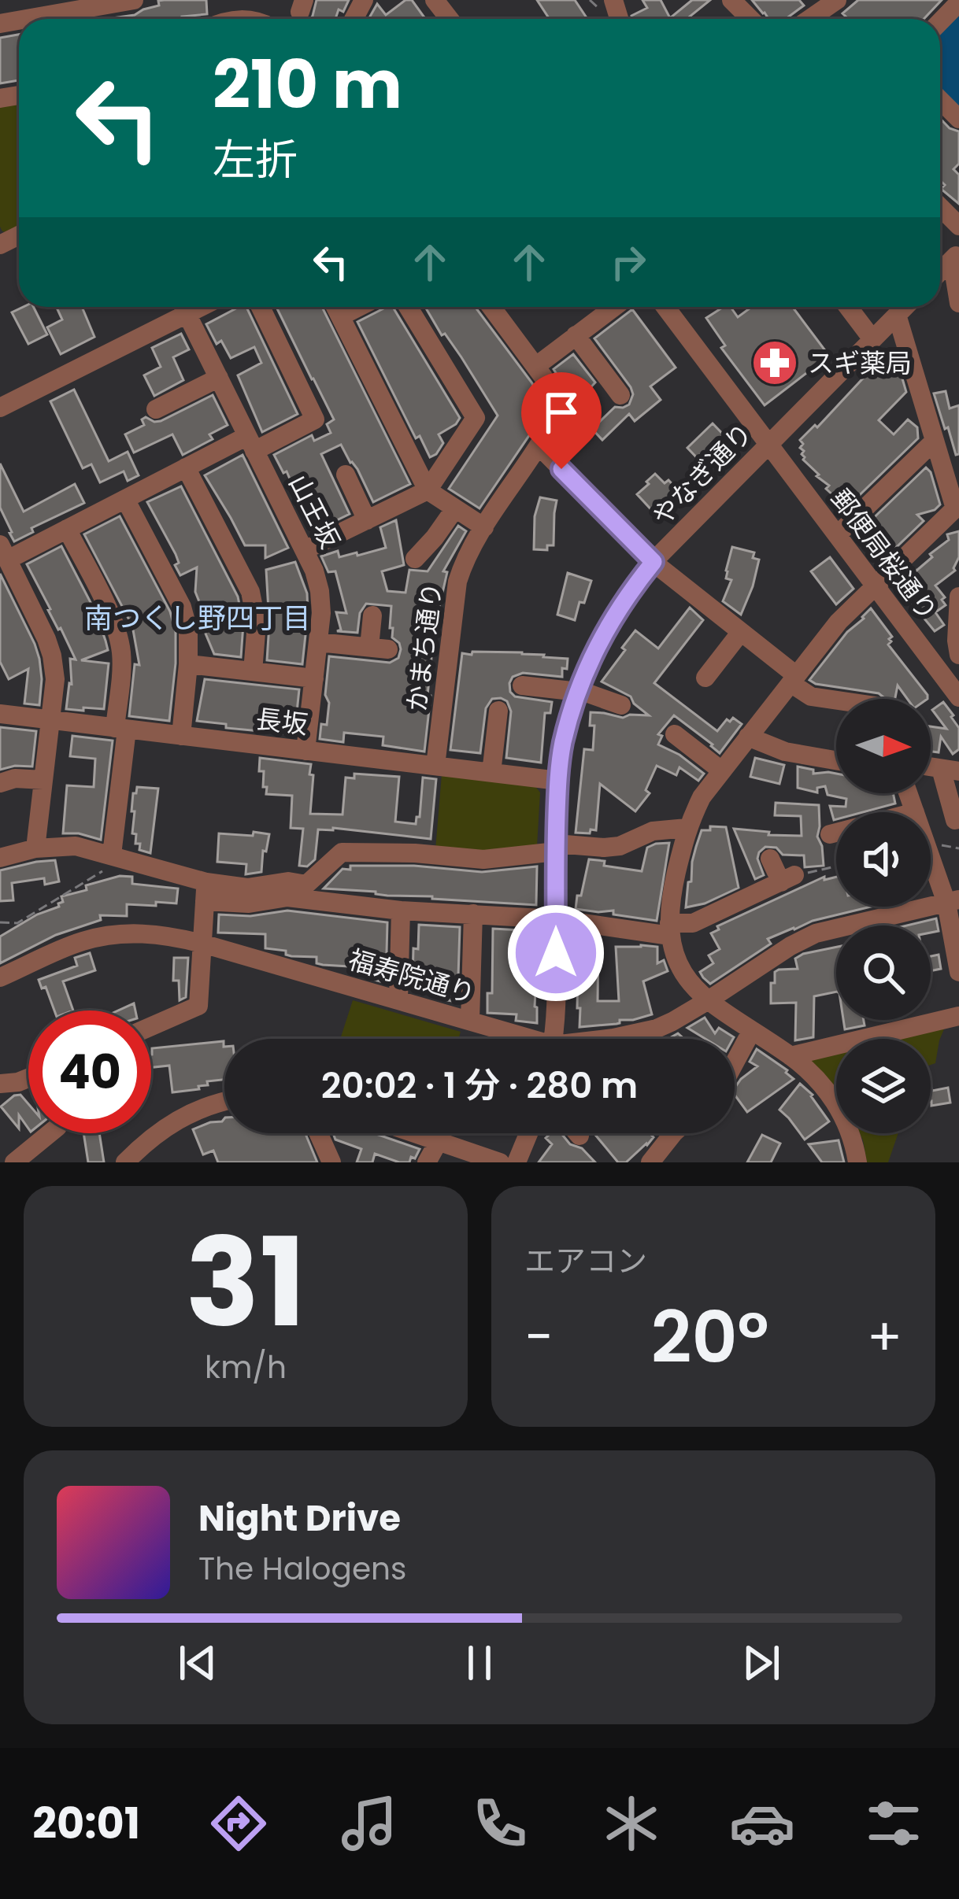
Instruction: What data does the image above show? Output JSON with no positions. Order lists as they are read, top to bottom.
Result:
{
  "streets": {
    "street": [
      "やなぎ通り",
      "山王坂",
      "郵便局桜通り",
      "かまち通り",
      "長坂",
      "福寿院通り"
    ]
  },
  "crossings": [
    ["やなぎ通り", "郵便局桜通り"],
    ["やなぎ通り", "長坂"],
    ["山王坂", "長坂"],
    ["かまち通り", "長坂"]
  ],
  "districts": ["南つくし野四丁目"],
  "places": {
    "pharmacy": ["スギ薬局"]
  },
  "north": "right",
  "page": {
    "turn": ["210 m", "左折"],
    "limit": "40",
    "trip": "20:02 · 1 分 · 280 m",
    "tile": [
      ["31", "km/h"],
      "エアコン"
    ],
    "heat": ["−", "20°", "+"],
    "song": ["Night Drive", "The Halogens"],
    "tabs": "20:01"
  }
}
